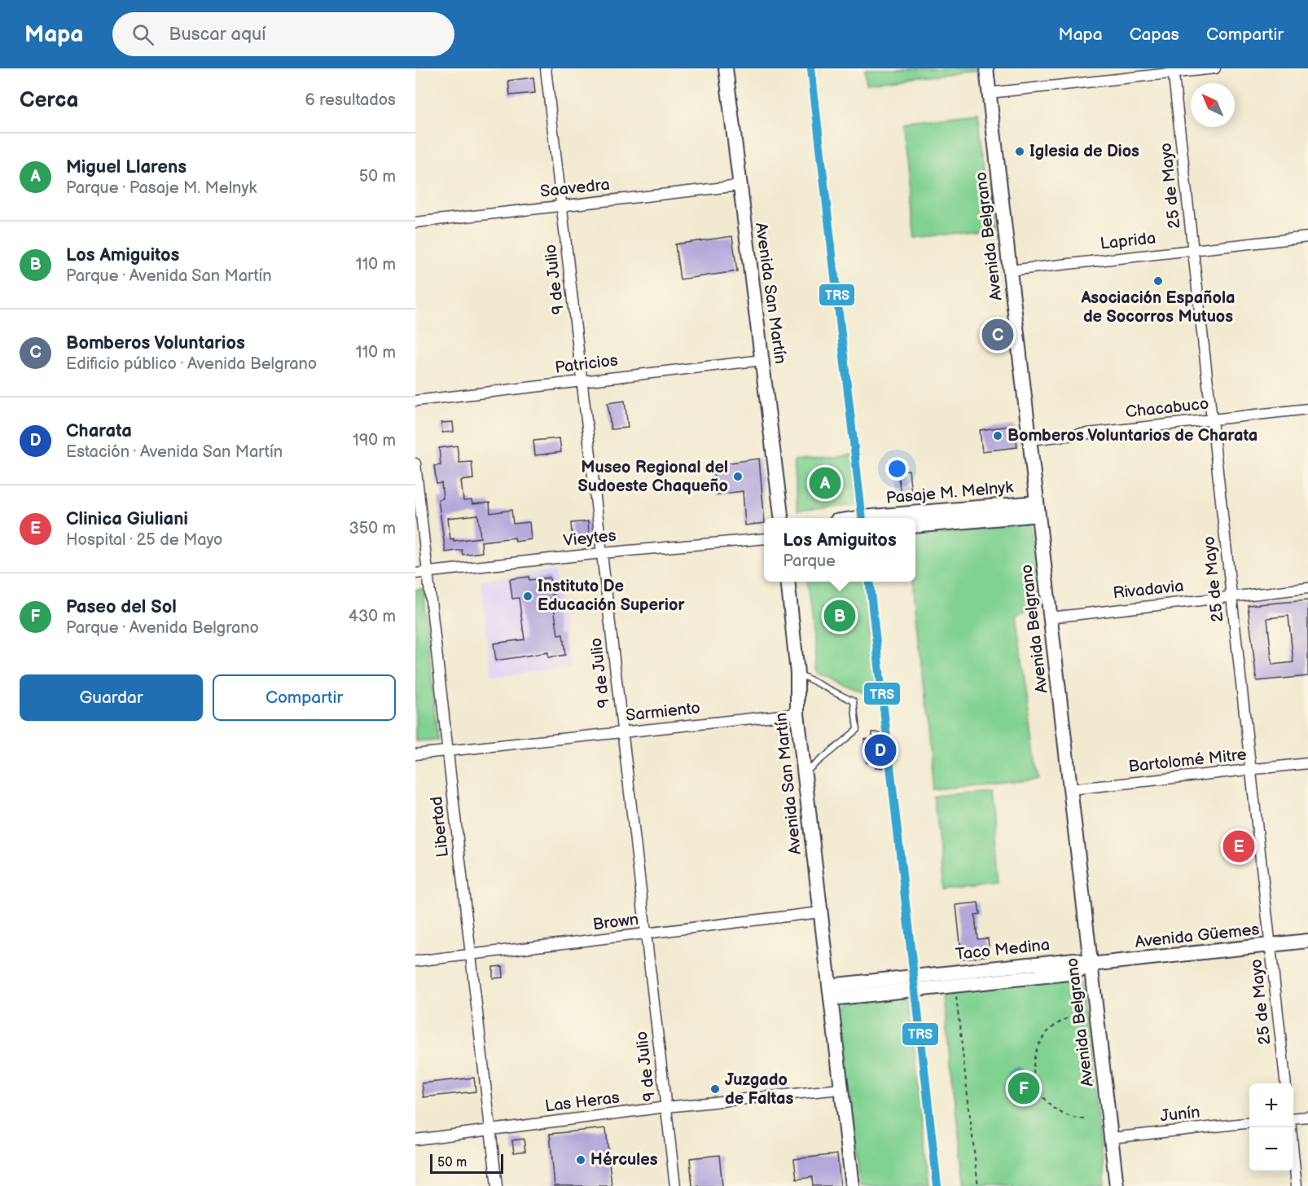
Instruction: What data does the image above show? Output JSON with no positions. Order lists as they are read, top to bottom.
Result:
{
  "streets": {
    "main road": [
      "Avenida Belgrano",
      "Avenida San Martín",
      "Pasaje M. Melnyk",
      "Avenida Güemes",
      "Taco Medina"
    ],
    "street": [
      "25 de Mayo",
      "Saavedra",
      "Laprida",
      "9 de Julio",
      "Patricios",
      "Chacabuco",
      "Vieytes",
      "Rivadavia",
      "Sarmiento",
      "Bartolomé Mitre",
      "Libertad",
      "Brown",
      "Las Heras",
      "Junín"
    ]
  },
  "crossings": [
    ["25 de Mayo", "Laprida"],
    ["25 de Mayo", "Chacabuco"],
    ["25 de Mayo", "Rivadavia"],
    ["25 de Mayo", "Bartolomé Mitre"],
    ["25 de Mayo", "Avenida Güemes"],
    ["Saavedra", "9 de Julio"],
    ["Saavedra", "Avenida San Martín"],
    ["Avenida Belgrano", "Laprida"],
    ["Avenida Belgrano", "Chacabuco"],
    ["Avenida Belgrano", "Pasaje M. Melnyk"],
    ["Avenida Belgrano", "Rivadavia"],
    ["Avenida Belgrano", "Bartolomé Mitre"],
    ["Avenida Belgrano", "Avenida Güemes"],
    ["Avenida Belgrano", "Taco Medina"],
    ["Avenida Belgrano", "Junín"],
    ["9 de Julio", "Patricios"],
    ["9 de Julio", "Vieytes"],
    ["9 de Julio", "Sarmiento"],
    ["9 de Julio", "Brown"],
    ["9 de Julio", "Las Heras"],
    ["Avenida San Martín", "Patricios"],
    ["Avenida San Martín", "Sarmiento"],
    ["Avenida San Martín", "Brown"],
    ["Avenida San Martín", "Taco Medina"],
    ["Avenida San Martín", "Las Heras"],
    ["Vieytes", "Libertad"],
    ["Sarmiento", "Libertad"],
    ["Libertad", "Brown"],
    ["Libertad", "Las Heras"],
    ["Avenida Güemes", "Taco Medina"]
  ],
  "places": [
    "Iglesia de Dios",
    "Asociación Española de Socorros Mutuos",
    "Bomberos Voluntarios de Charata",
    "Museo Regional del Sudoeste Chaqueño",
    "Instituto De Educación Superior",
    "Juzgado de Faltas",
    "Hércules"
  ],
  "lines": ["transit line TRS"],
  "scale_bar": "50 m",
  "north": "top left",
  "page": {
    "header": "Mapa",
    "search": "Buscar aquí",
    "nav": ["Mapa", "Capas", "Compartir"],
    "heading": ["Cerca", "6 resultados"],
    "list": [
      {
        "mark": "A",
        "name": "Miguel Llarens",
        "note": "Parque · Pasaje M. Melnyk",
        "value": "50 m"
      },
      {
        "mark": "B",
        "name": "Los Amiguitos",
        "note": "Parque · Avenida San Martín",
        "value": "110 m"
      },
      {
        "mark": "C",
        "name": "Bomberos Voluntarios",
        "note": "Edificio público · Avenida Belgrano",
        "value": "110 m"
      },
      {
        "mark": "D",
        "name": "Charata",
        "note": "Estación · Avenida San Martín",
        "value": "190 m"
      },
      {
        "mark": "E",
        "name": "Clinica Giuliani",
        "note": "Hospital · 25 de Mayo",
        "value": "350 m"
      },
      {
        "mark": "F",
        "name": "Paseo del Sol",
        "note": "Parque · Avenida Belgrano",
        "value": "430 m"
      }
    ],
    "pins": [
      "C",
      "A",
      "B",
      "D",
      "E",
      "F"
    ],
    "popup": ["Los Amiguitos", "Parque"],
    "buttons": ["Guardar", "Compartir"],
    "map_buttons": ["+", "−"],
    "scale": "50 m"
  }
}
